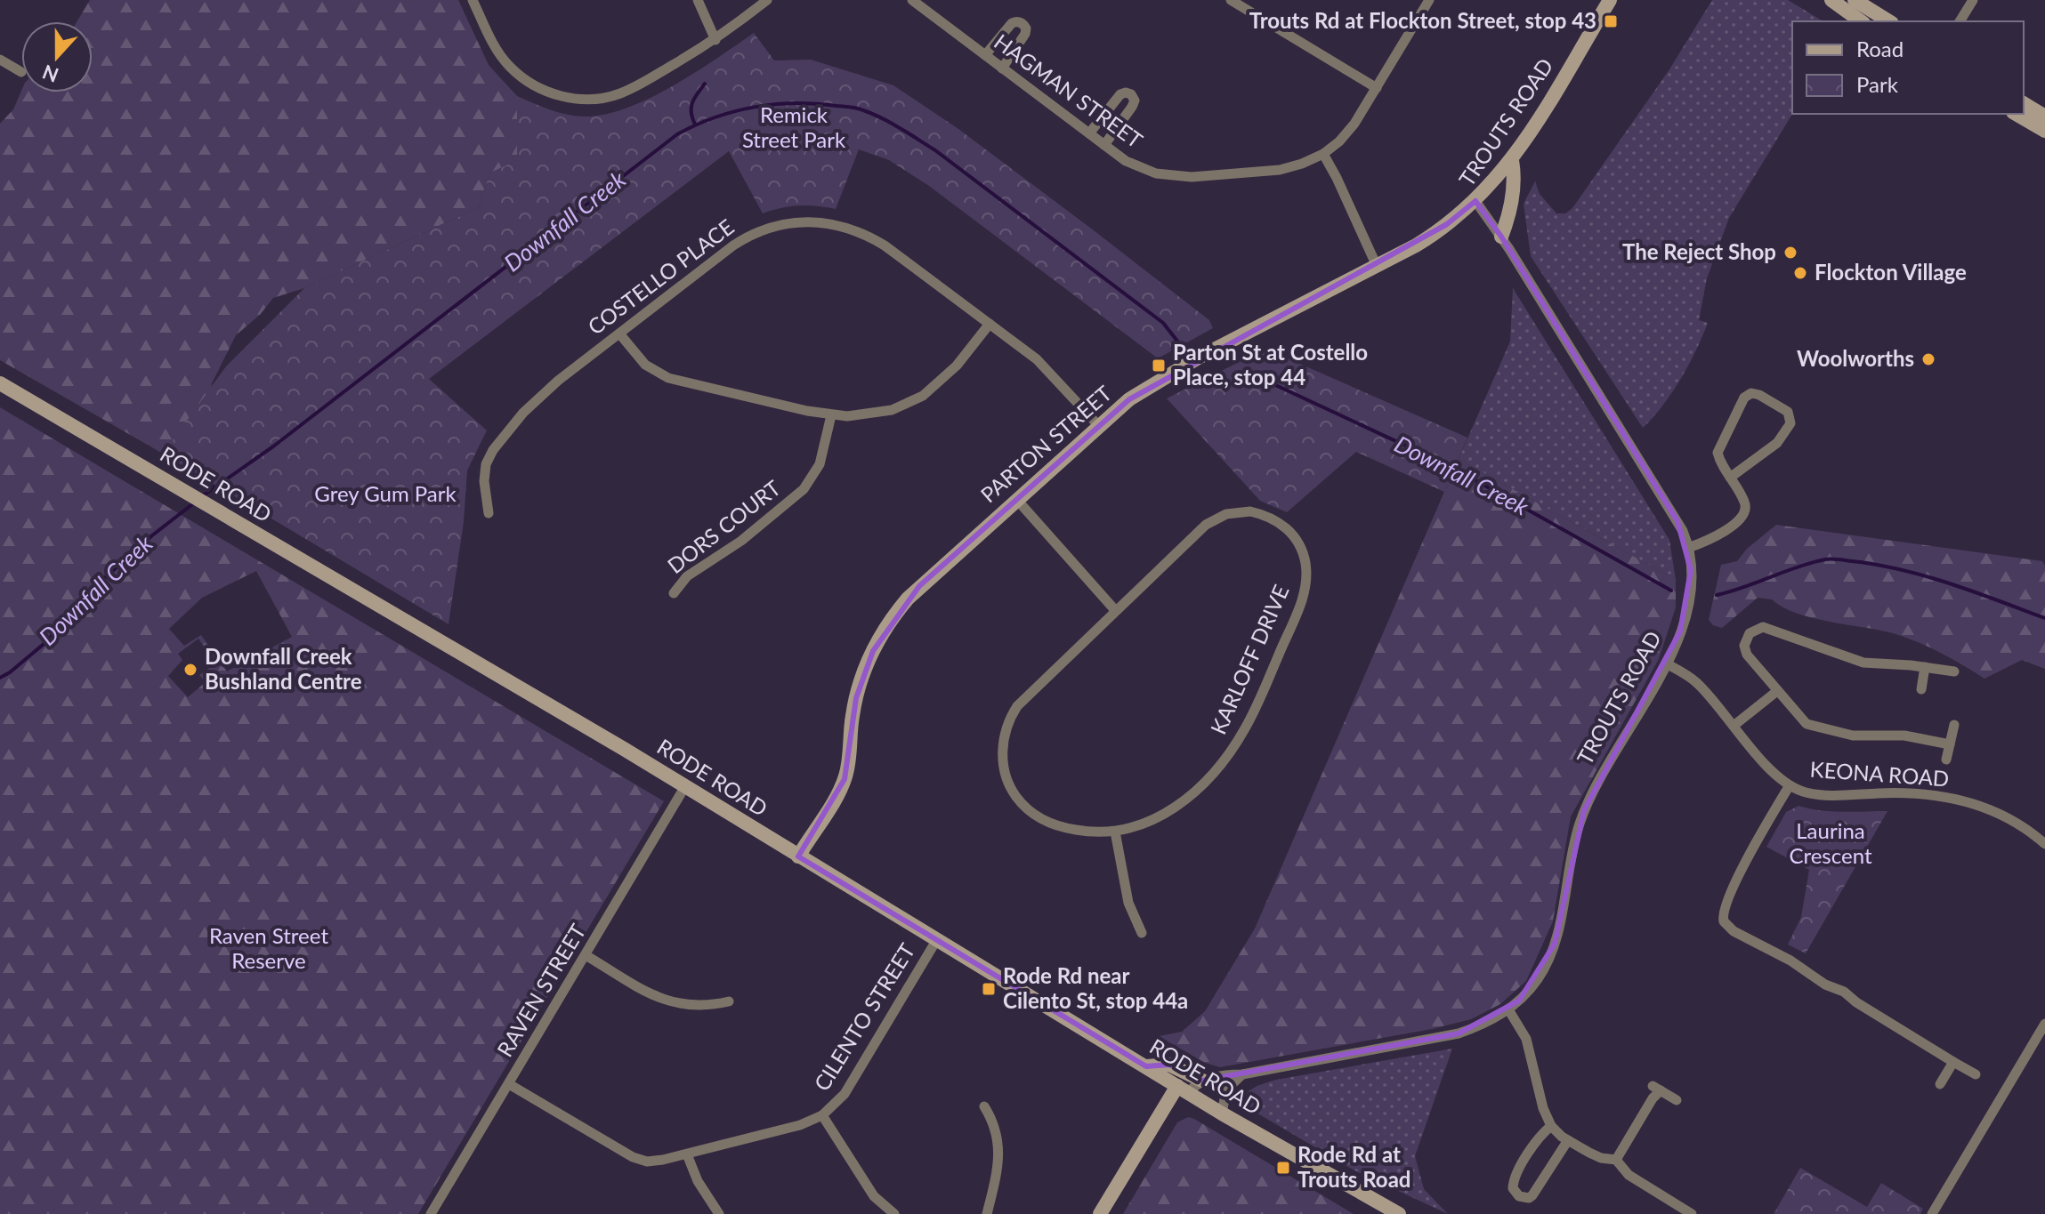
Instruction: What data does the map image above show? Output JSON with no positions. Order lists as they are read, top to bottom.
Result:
{
  "streets": {
    "main road": ["TROUTS ROAD", "PARTON STREET", "RODE ROAD"],
    "street": [
      "HAGMAN STREET",
      "COSTELLO PLACE",
      "DORS COURT",
      "KARLOFF DRIVE",
      "KEONA ROAD",
      "RAVEN STREET",
      "CILENTO STREET"
    ]
  },
  "crossings": [
    ["TROUTS ROAD", "PARTON STREET"],
    ["TROUTS ROAD", "RODE ROAD"],
    ["TROUTS ROAD", "KEONA ROAD"],
    ["COSTELLO PLACE", "PARTON STREET"],
    ["PARTON STREET", "RODE ROAD"],
    ["RODE ROAD", "RAVEN STREET"],
    ["RODE ROAD", "CILENTO STREET"],
    ["RAVEN STREET", "CILENTO STREET"]
  ],
  "water": ["Downfall Creek"],
  "parks": [
    "Remick Street Park",
    "Grey Gum Park",
    "Laurina Crescent",
    "Raven Street Reserve"
  ],
  "places": {
    "transit": [
      "Trouts Rd at Flockton Street, stop 43",
      "Parton St at Costello Place, stop 44",
      "Rode Rd near Cilento St, stop 44a",
      "Rode Rd at Trouts Road"
    ],
    "other": [
      "The Reject Shop",
      "Flockton Village",
      "Woolworths",
      "Downfall Creek Bushland Centre"
    ]
  },
  "legend": ["Road", "Park"],
  "north": "bottom"
}
